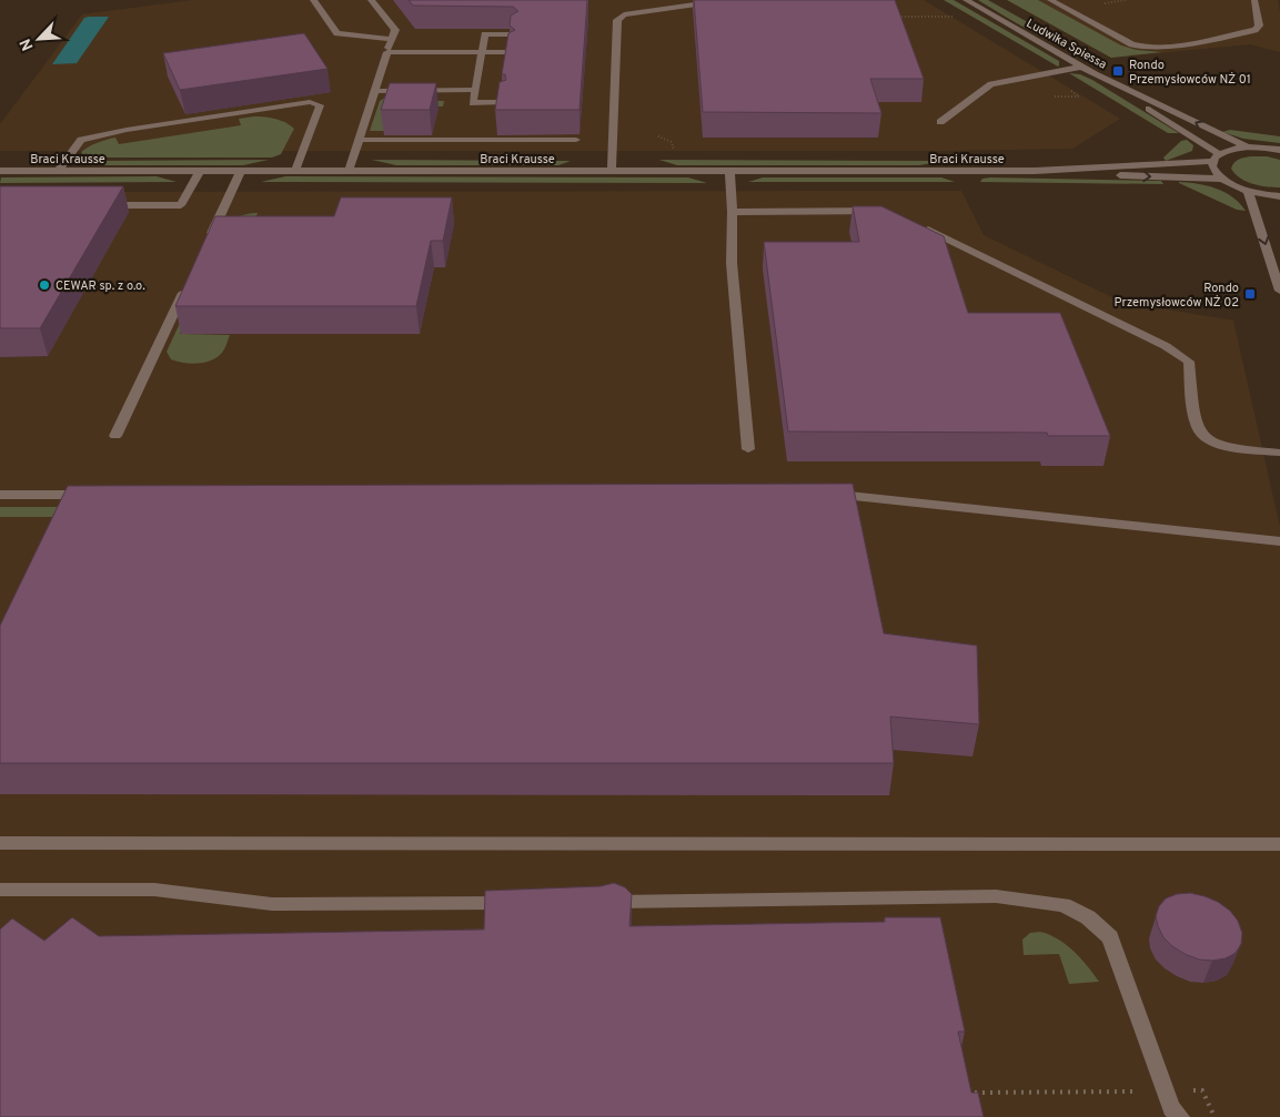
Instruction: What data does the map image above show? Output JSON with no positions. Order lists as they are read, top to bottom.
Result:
{
  "streets": {
    "street": ["Ludwika Spiessa", "Braci Krausse"]
  },
  "crossings": [
    ["Ludwika Spiessa", "Braci Krausse"]
  ],
  "places": {
    "transit": ["Rondo Przemysłowców NŻ 01", "Rondo Przemysłowców NŻ 02"],
    "other": ["CEWAR sp. z o.o."]
  },
  "north": "bottom left"
}
